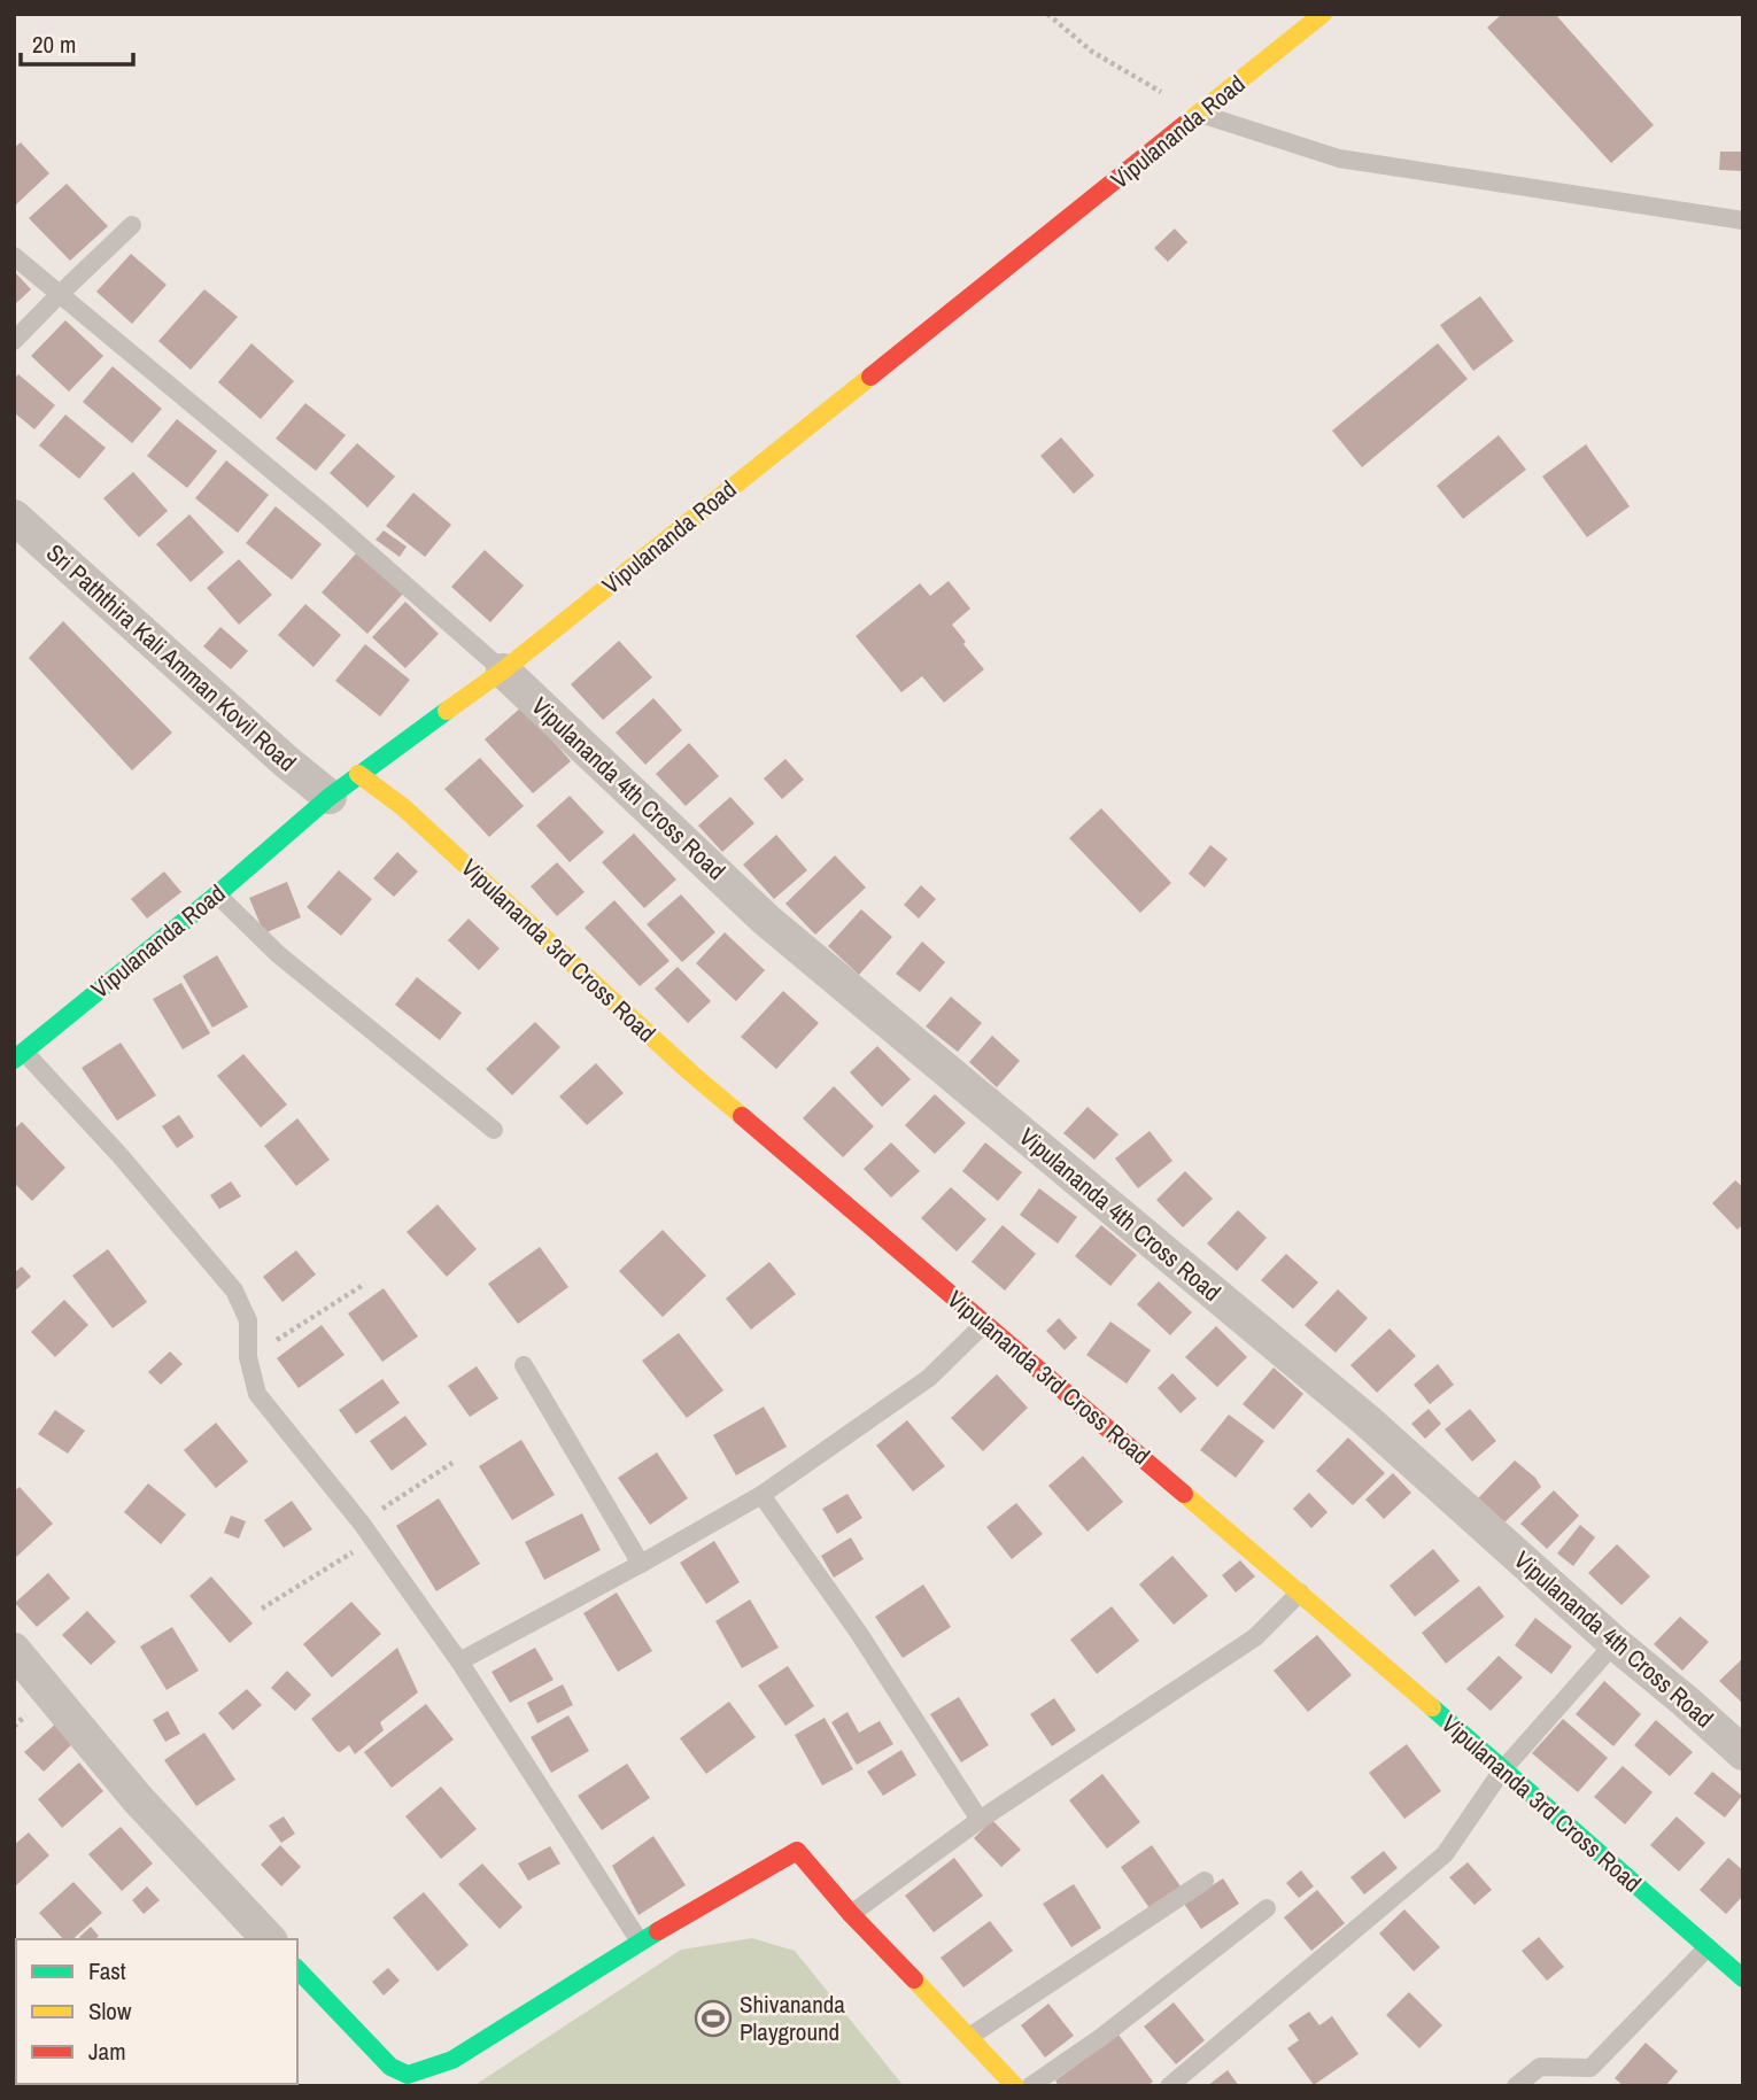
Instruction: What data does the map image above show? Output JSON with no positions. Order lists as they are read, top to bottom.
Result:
{
  "streets": {
    "street": [
      "Vipulananda Road",
      "Sri Paththira Kali Amman Kovil Road",
      "Vipulananda 4th Cross Road",
      "Vipulananda 3rd Cross Road"
    ]
  },
  "crossings": [
    ["Vipulananda Road", "Sri Paththira Kali Amman Kovil Road"],
    ["Vipulananda Road", "Vipulananda 4th Cross Road"],
    ["Vipulananda Road", "Vipulananda 3rd Cross Road"]
  ],
  "places": {
    "sports": ["Shivananda Playground"]
  },
  "legend": ["Fast", "Slow", "Jam"],
  "scale_bar": "20 m"
}
